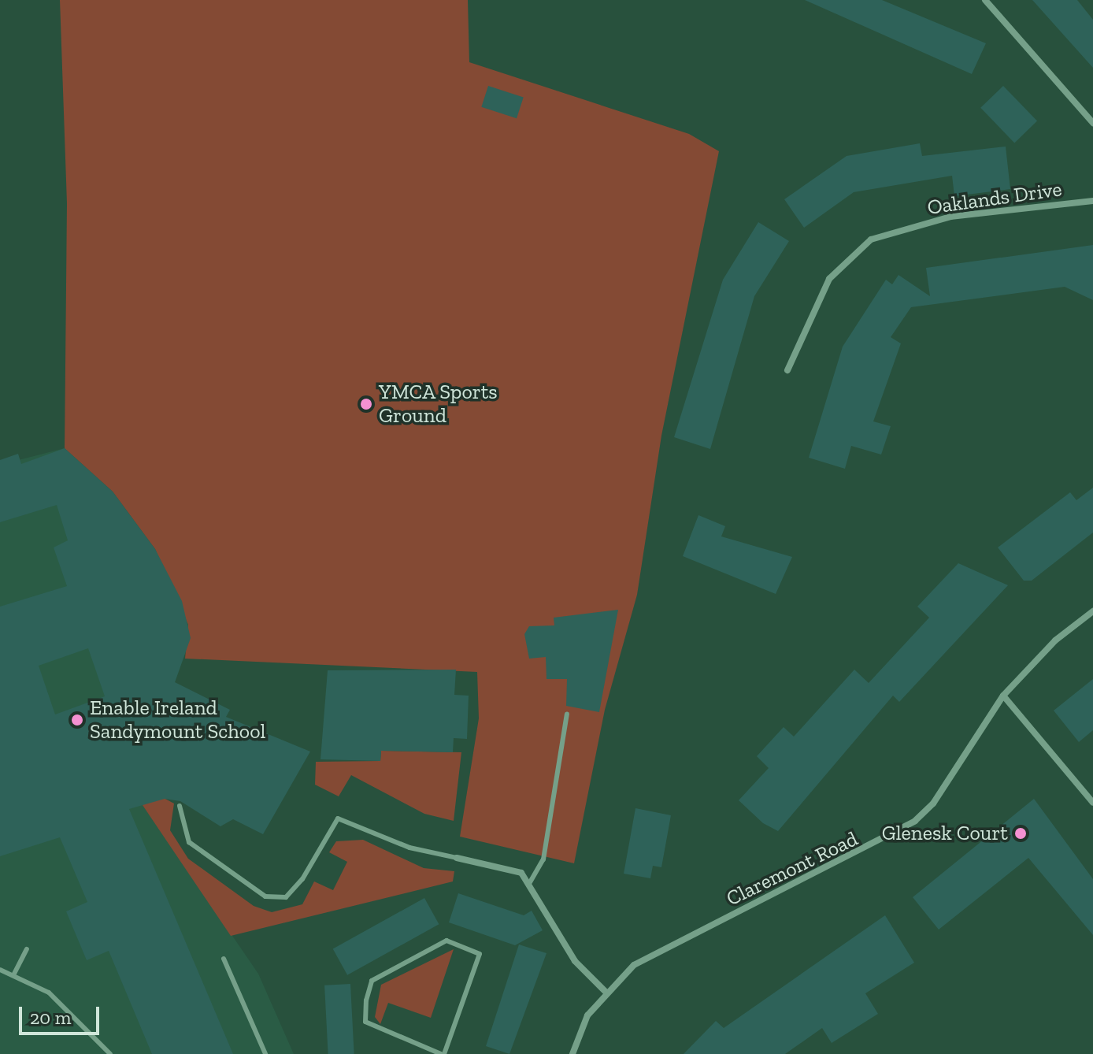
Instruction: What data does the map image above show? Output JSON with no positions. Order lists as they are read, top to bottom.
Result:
{
  "streets": {
    "street": ["Oaklands Drive", "Claremont Road"]
  },
  "places": ["YMCA Sports Ground", "Enable Ireland Sandymount School", "Glenesk Court"],
  "scale_bar": "20 m"
}
